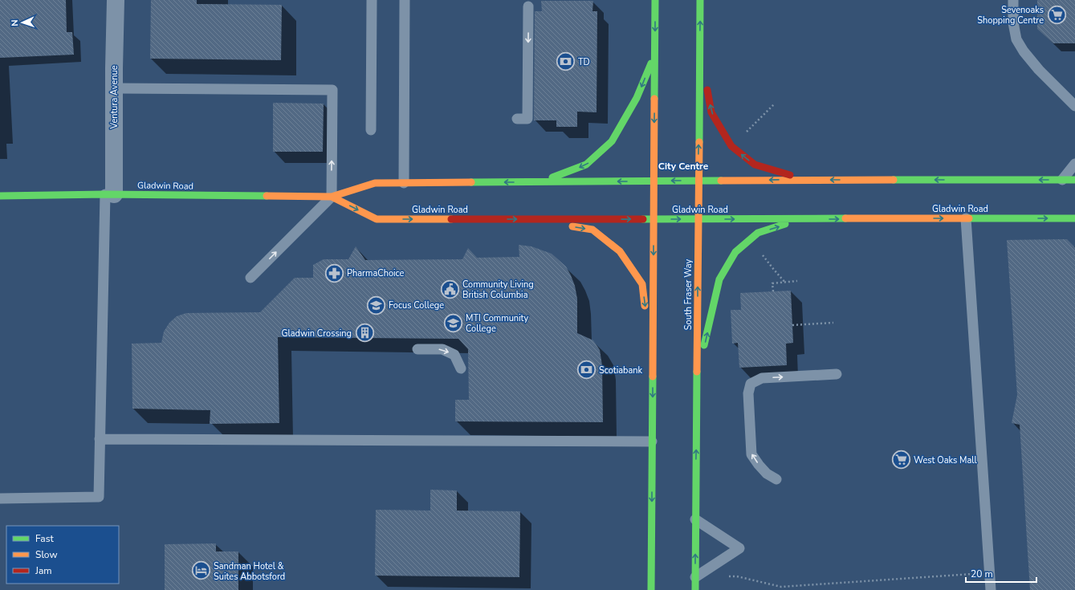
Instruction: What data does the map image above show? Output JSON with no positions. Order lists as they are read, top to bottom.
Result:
{
  "streets": {
    "main road": ["Gladwin Road", "South Fraser Way"],
    "street": ["Ventura Avenue"]
  },
  "crossings": [
    ["Ventura Avenue", "Gladwin Road"],
    ["Gladwin Road", "South Fraser Way"]
  ],
  "districts": ["City Centre"],
  "places": {
    "supermarket": ["Sevenoaks Shopping Centre", "West Oaks Mall"],
    "bank": ["TD", "Scotiabank"],
    "pharmacy": ["PharmaChoice"],
    "public building": ["Community Living British Columbia"],
    "school or university": ["Focus College", "MTI Community College"],
    "building": ["Gladwin Crossing"],
    "hotel": ["Sandman Hotel & Suites Abbotsford"]
  },
  "legend": ["Fast", "Slow", "Jam"],
  "scale_bar": "20 m",
  "north": "left"
}
